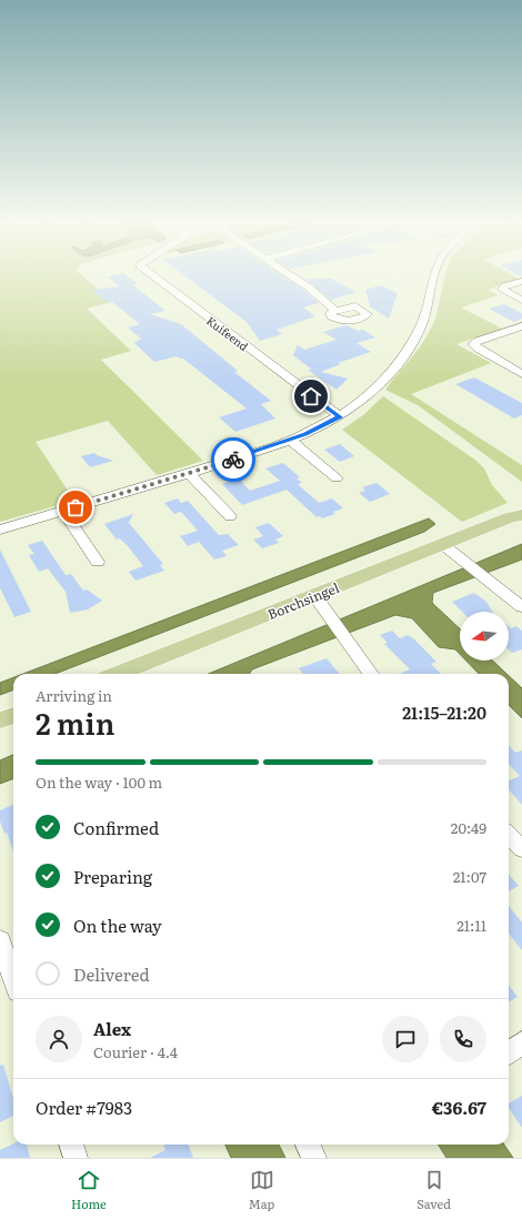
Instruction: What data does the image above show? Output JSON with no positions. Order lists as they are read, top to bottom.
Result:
{
  "streets": {
    "main road": ["Borchsingel"],
    "street": ["Kuifeend"]
  },
  "north": "left",
  "page": {
    "heading": ["2 min", "Arriving in", "21:15–21:20"],
    "panel": [
      "Alex",
      "Courier · 4.4",
      "Order #7983",
      "€36.67"
    ],
    "bar": "On the way · 100 m",
    "list": [
      ["Confirmed", "20:49"],
      ["Preparing", "21:07"],
      ["On the way", "21:11"],
      "Delivered"
    ],
    "tabs": ["Home", "Map", "Saved"]
  }
}
